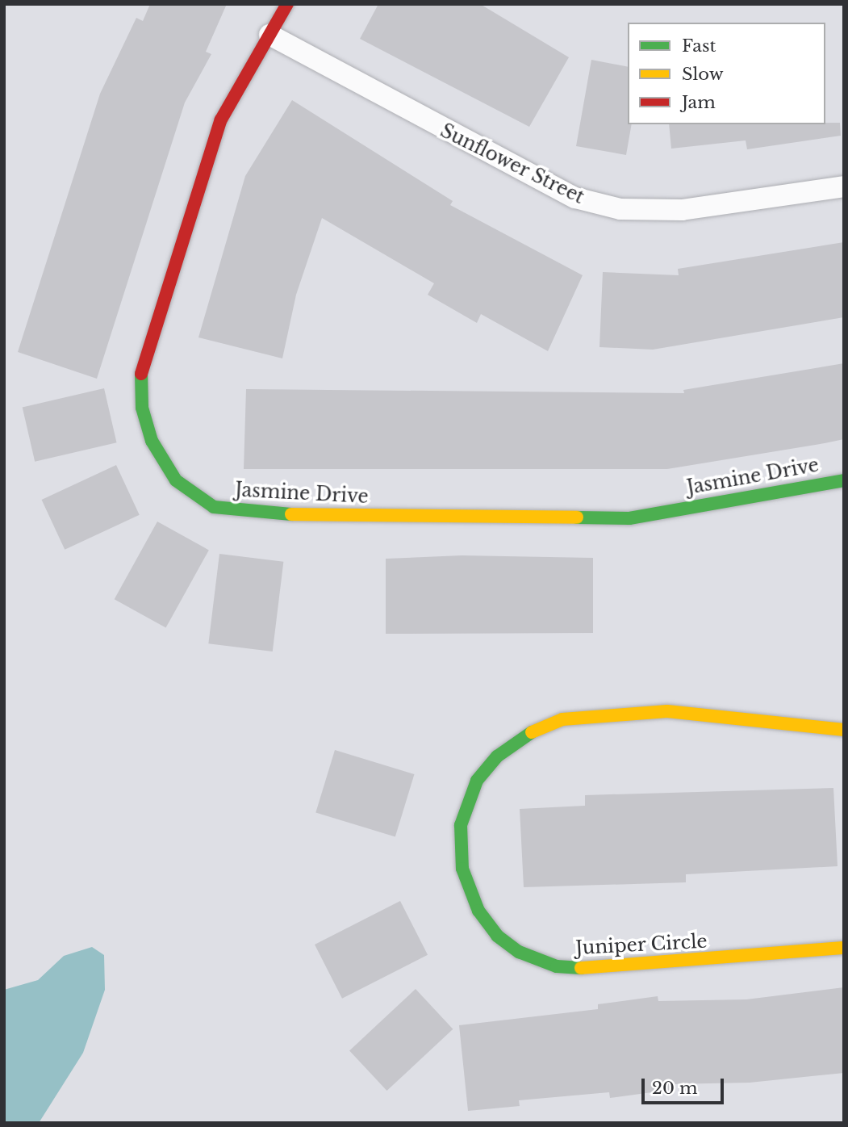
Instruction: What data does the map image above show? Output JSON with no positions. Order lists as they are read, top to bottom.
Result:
{
  "streets": {
    "street": ["Sunflower Street", "Jasmine Drive", "Juniper Circle"]
  },
  "crossings": [
    ["Sunflower Street", "Jasmine Drive"]
  ],
  "legend": ["Fast", "Slow", "Jam"],
  "scale_bar": "20 m"
}
